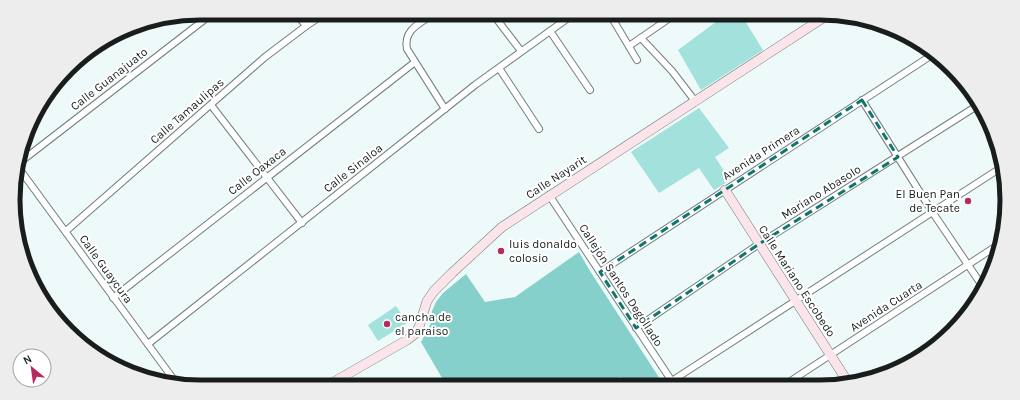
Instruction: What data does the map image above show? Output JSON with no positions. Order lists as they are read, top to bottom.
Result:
{
  "streets": {
    "street": [
      "Calle Guanajuato",
      "Calle Tamaulipas",
      "Avenida Primera",
      "Calle Sinaloa",
      "Calle Oaxaca",
      "Calle Nayarit",
      "Mariano Abasolo",
      "Calle Guaycura",
      "Calle Mariano Escobedo",
      "Callejón Santos Degollado",
      "Avenida Cuarta"
    ]
  },
  "crossings": [
    ["Calle Tamaulipas", "Calle Guaycura"],
    ["Avenida Primera", "Calle Mariano Escobedo"],
    ["Avenida Primera", "Callejón Santos Degollado"],
    ["Calle Sinaloa", "Calle Guaycura"],
    ["Calle Oaxaca", "Calle Guaycura"],
    ["Calle Nayarit", "Callejón Santos Degollado"],
    ["Mariano Abasolo", "Calle Mariano Escobedo"],
    ["Mariano Abasolo", "Callejón Santos Degollado"],
    ["Calle Mariano Escobedo", "Avenida Cuarta"]
  ],
  "places": ["El Buen Pan de Tecate", "luis donaldo colosio", "cancha de el paraiso"],
  "north": "top left"
}
